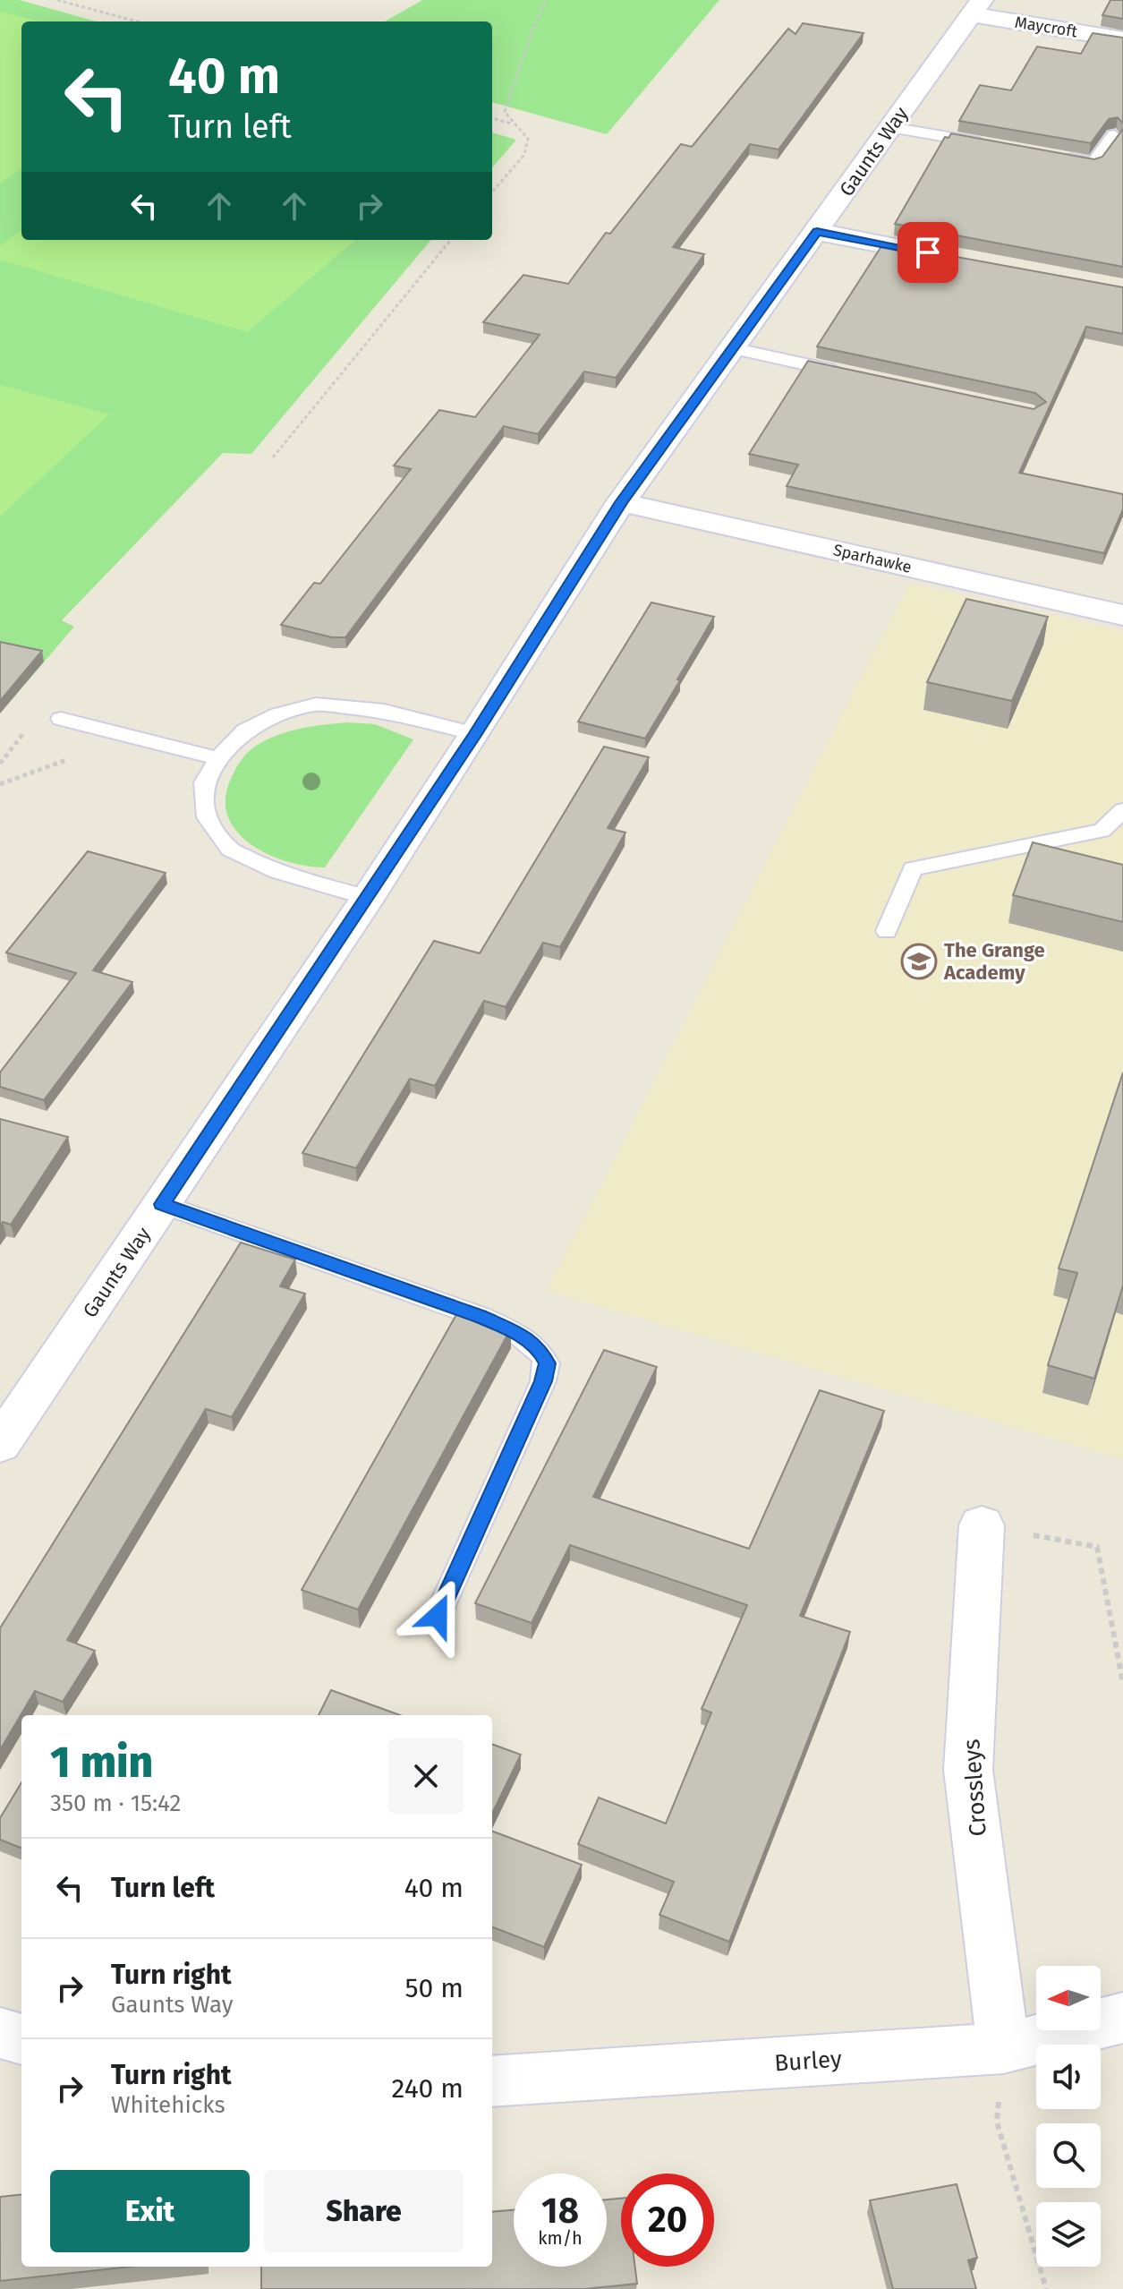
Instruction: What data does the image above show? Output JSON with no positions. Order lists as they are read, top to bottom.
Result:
{
  "streets": {
    "street": [
      "Maycroft",
      "Gaunts Way",
      "Sparhawke",
      "Crossleys",
      "Burley"
    ]
  },
  "crossings": [
    ["Maycroft", "Gaunts Way"],
    ["Gaunts Way", "Sparhawke"],
    ["Crossleys", "Burley"]
  ],
  "places": {
    "school or university": ["The Grange Academy"]
  },
  "north": "left",
  "page": {
    "turn": ["40 m", "Turn left"],
    "heading": ["1 min", "350 m · 15:42"],
    "list": [
      {
        "name": "Turn left",
        "value": "40 m"
      },
      {
        "name": "Turn right",
        "note": "Gaunts Way",
        "value": "50 m"
      },
      {
        "name": "Turn right",
        "note": "Whitehicks",
        "value": "240 m"
      }
    ],
    "buttons": ["Exit", "Share"],
    "speed": "18 km/h",
    "limit": "20"
  }
}
